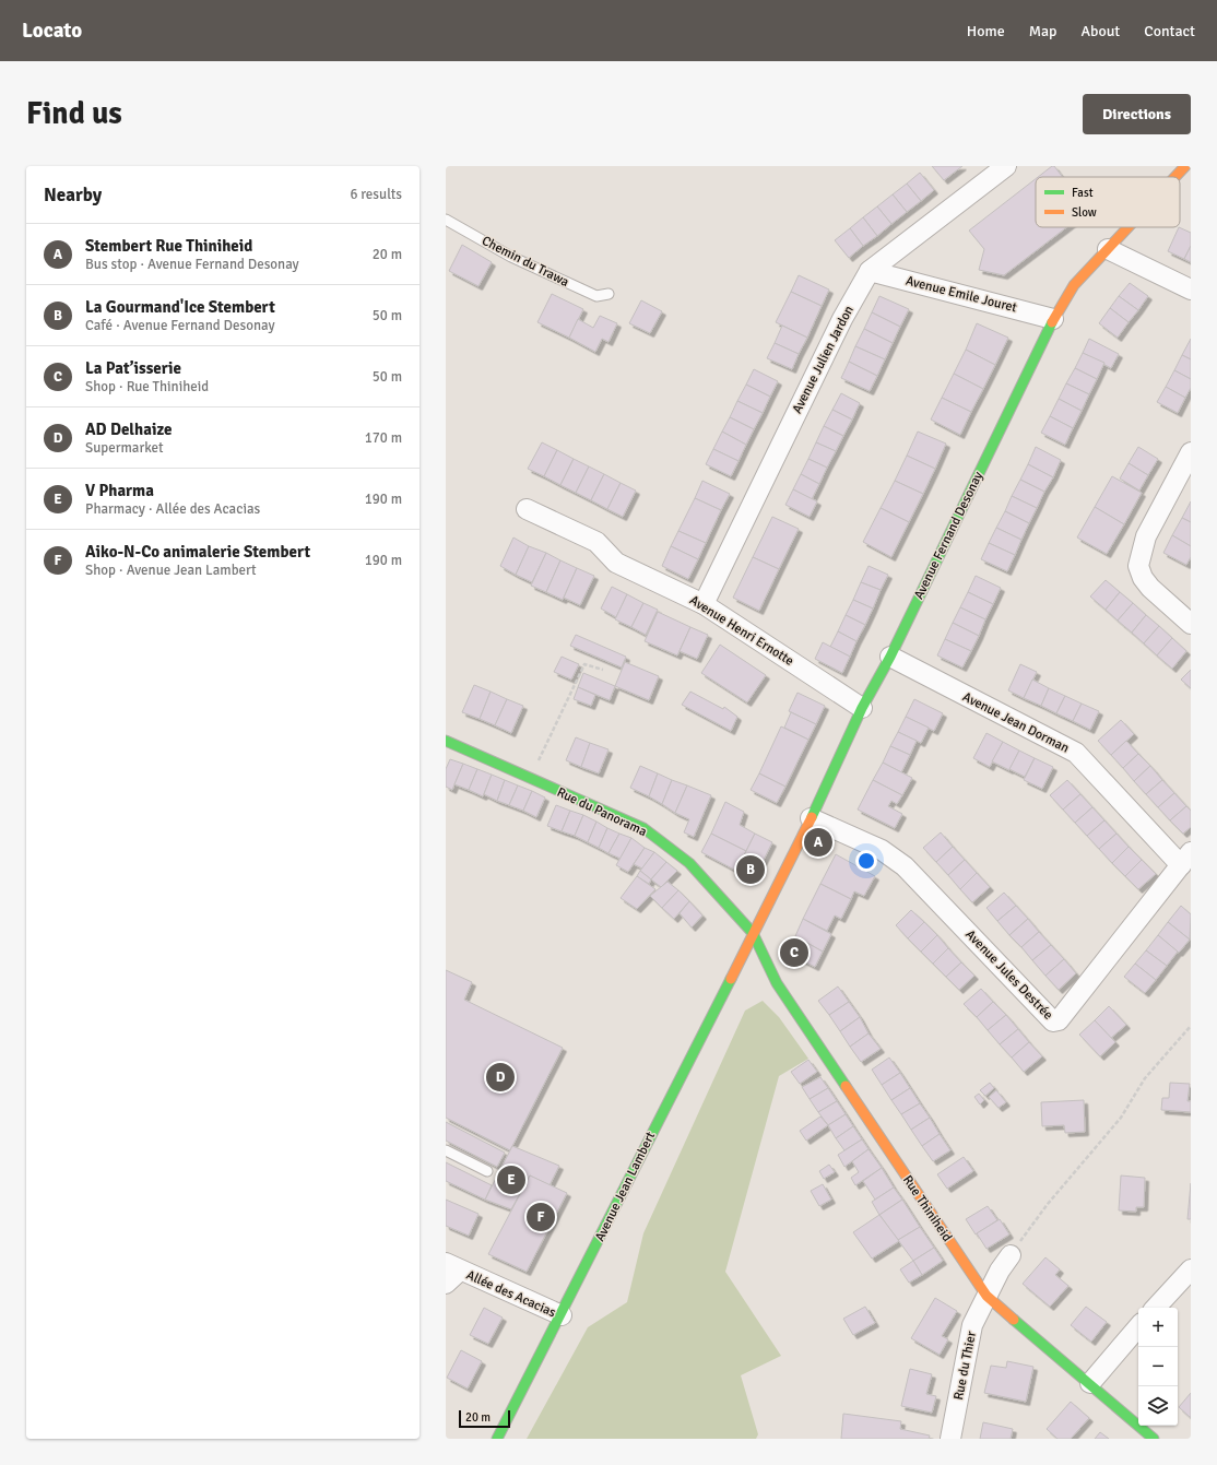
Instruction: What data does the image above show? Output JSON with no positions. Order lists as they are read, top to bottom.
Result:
{
  "streets": {
    "main road": [
      "Avenue Fernand Desonay",
      "Rue du Panorama",
      "Avenue Jean Lambert",
      "Rue Thiniheid"
    ],
    "street": [
      "Avenue Emile Jouret",
      "Avenue Julien Jardon",
      "Avenue Henri Ernotte",
      "Avenue Jean Dorman",
      "Avenue Jules Destrée",
      "Allée des Acacias",
      "Rue du Thier"
    ],
    "lane": ["Chemin du Trawa"]
  },
  "crossings": [
    ["Avenue Emile Jouret", "Avenue Julien Jardon"],
    ["Avenue Emile Jouret", "Avenue Fernand Desonay"],
    ["Avenue Julien Jardon", "Avenue Henri Ernotte"],
    ["Avenue Fernand Desonay", "Avenue Henri Ernotte"],
    ["Avenue Fernand Desonay", "Avenue Jean Dorman"],
    ["Avenue Fernand Desonay", "Rue du Panorama"],
    ["Avenue Fernand Desonay", "Avenue Jules Destrée"],
    ["Avenue Fernand Desonay", "Avenue Jean Lambert"],
    ["Avenue Fernand Desonay", "Rue Thiniheid"],
    ["Avenue Jean Dorman", "Avenue Jules Destrée"],
    ["Rue du Panorama", "Avenue Jean Lambert"],
    ["Rue du Panorama", "Rue Thiniheid"],
    ["Avenue Jean Lambert", "Rue Thiniheid"],
    ["Avenue Jean Lambert", "Allée des Acacias"],
    ["Rue Thiniheid", "Rue du Thier"]
  ],
  "legend": ["Fast", "Slow"],
  "scale_bar": "20 m",
  "page": {
    "header": "Locato",
    "nav": [
      "Home",
      "Map",
      "About",
      "Contact"
    ],
    "buttons": "Directions",
    "title": "Find us",
    "heading": ["Nearby", "6 results"],
    "list": [
      {
        "mark": "A",
        "name": "Stembert Rue Thiniheid",
        "note": "Bus stop · Avenue Fernand Desonay",
        "value": "20 m"
      },
      {
        "mark": "B",
        "name": "La Gourmand'Ice Stembert",
        "note": "Café · Avenue Fernand Desonay",
        "value": "50 m"
      },
      {
        "mark": "C",
        "name": "La Pat’isserie",
        "note": "Shop · Rue Thiniheid",
        "value": "50 m"
      },
      {
        "mark": "D",
        "name": "AD Delhaize",
        "note": "Supermarket",
        "value": "170 m"
      },
      {
        "mark": "E",
        "name": "V Pharma",
        "note": "Pharmacy · Allée des Acacias",
        "value": "190 m"
      },
      {
        "mark": "F",
        "name": "Aiko-N-Co animalerie Stembert",
        "note": "Shop · Avenue Jean Lambert",
        "value": "190 m"
      }
    ],
    "pins": [
      "A",
      "B",
      "C",
      "D",
      "E",
      "F"
    ],
    "map_buttons": ["+", "−"],
    "scale": "20 m"
  }
}
